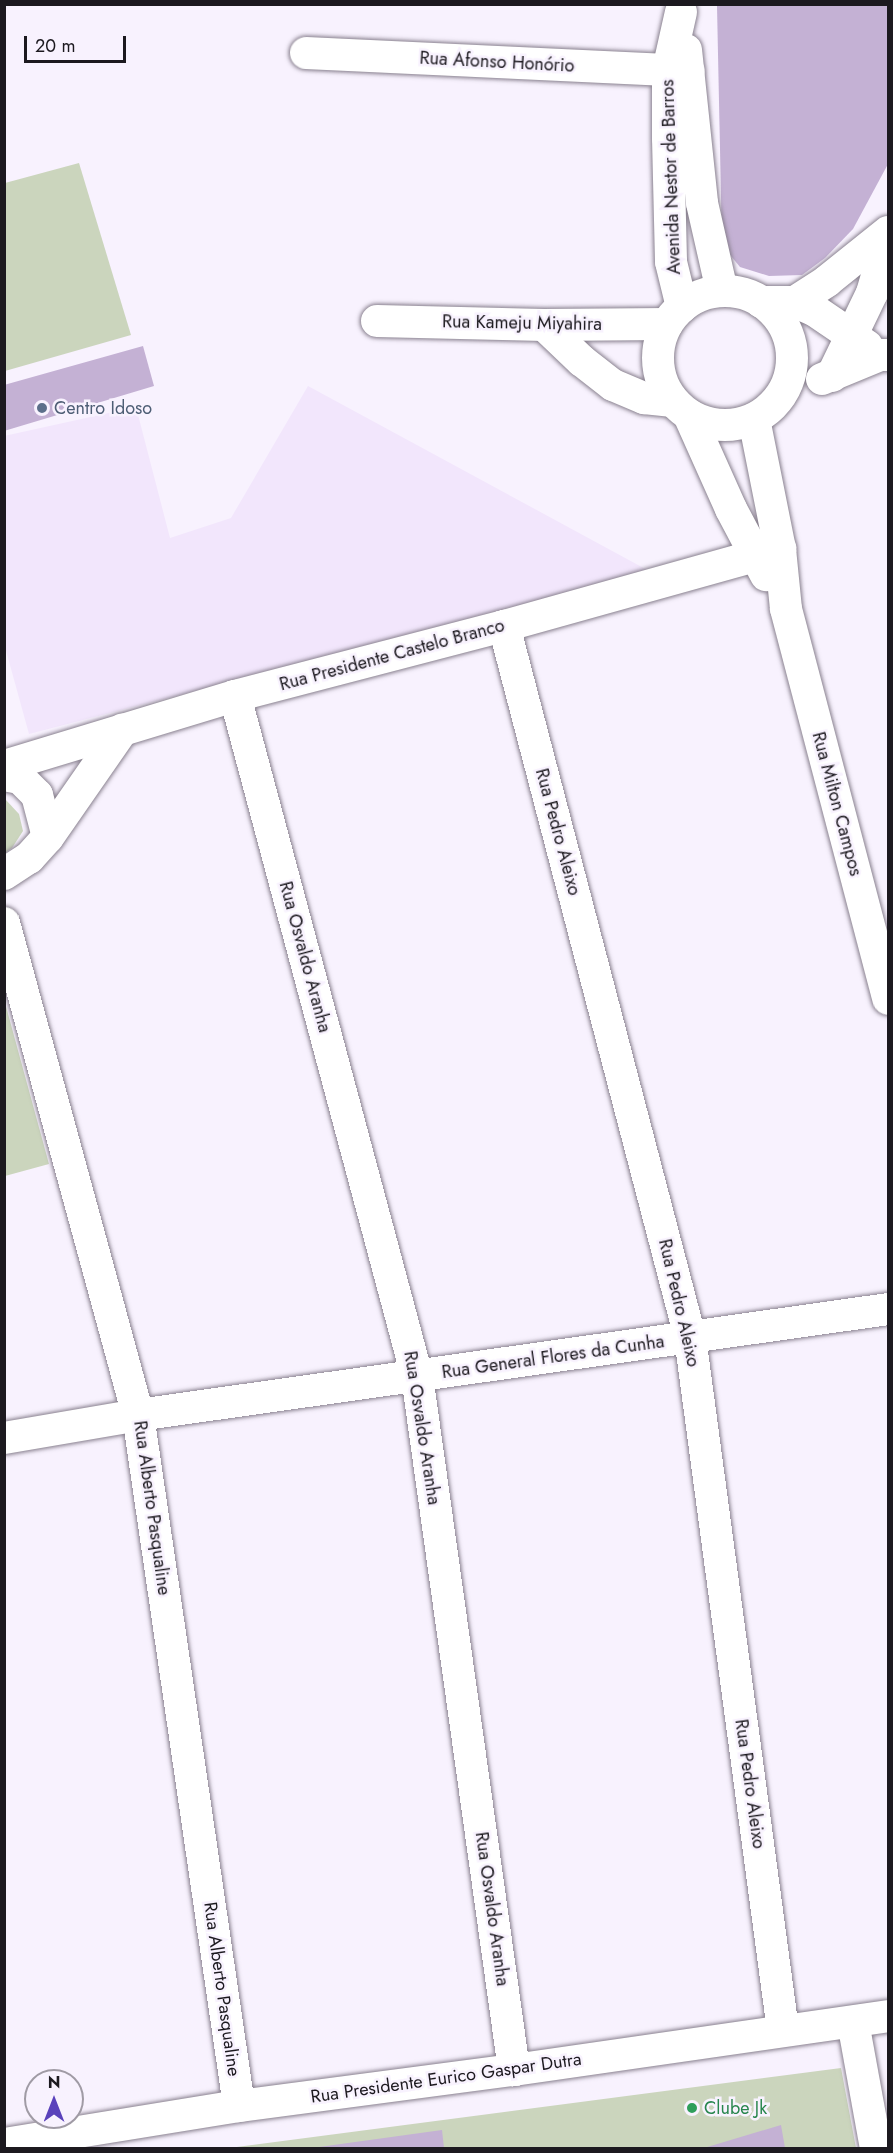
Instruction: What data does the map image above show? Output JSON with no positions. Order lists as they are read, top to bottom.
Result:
{
  "streets": {
    "street": [
      "Rua Afonso Honório",
      "Avenida Nestor de Barros",
      "Rua Kameju Miyahira",
      "Rua Presidente Castelo Branco",
      "Rua Milton Campos",
      "Rua Pedro Aleixo",
      "Rua Osvaldo Aranha",
      "Rua General Flores da Cunha",
      "Rua Alberto Pasqualine",
      "Rua Presidente Eurico Gaspar Dutra"
    ]
  },
  "crossings": [
    ["Rua Afonso Honório", "Avenida Nestor de Barros"],
    ["Avenida Nestor de Barros", "Rua Kameju Miyahira"],
    ["Avenida Nestor de Barros", "Rua Milton Campos"],
    ["Rua Kameju Miyahira", "Rua Milton Campos"],
    ["Rua Presidente Castelo Branco", "Rua Milton Campos"],
    ["Rua Presidente Castelo Branco", "Rua Pedro Aleixo"],
    ["Rua Presidente Castelo Branco", "Rua Osvaldo Aranha"],
    ["Rua Pedro Aleixo", "Rua General Flores da Cunha"],
    ["Rua Pedro Aleixo", "Rua Presidente Eurico Gaspar Dutra"],
    ["Rua Osvaldo Aranha", "Rua General Flores da Cunha"],
    ["Rua Osvaldo Aranha", "Rua Presidente Eurico Gaspar Dutra"],
    ["Rua General Flores da Cunha", "Rua Alberto Pasqualine"],
    ["Rua Alberto Pasqualine", "Rua Presidente Eurico Gaspar Dutra"]
  ],
  "places": ["Centro Idoso", "Clube Jk"],
  "scale_bar": "20 m",
  "north": "top"
}
